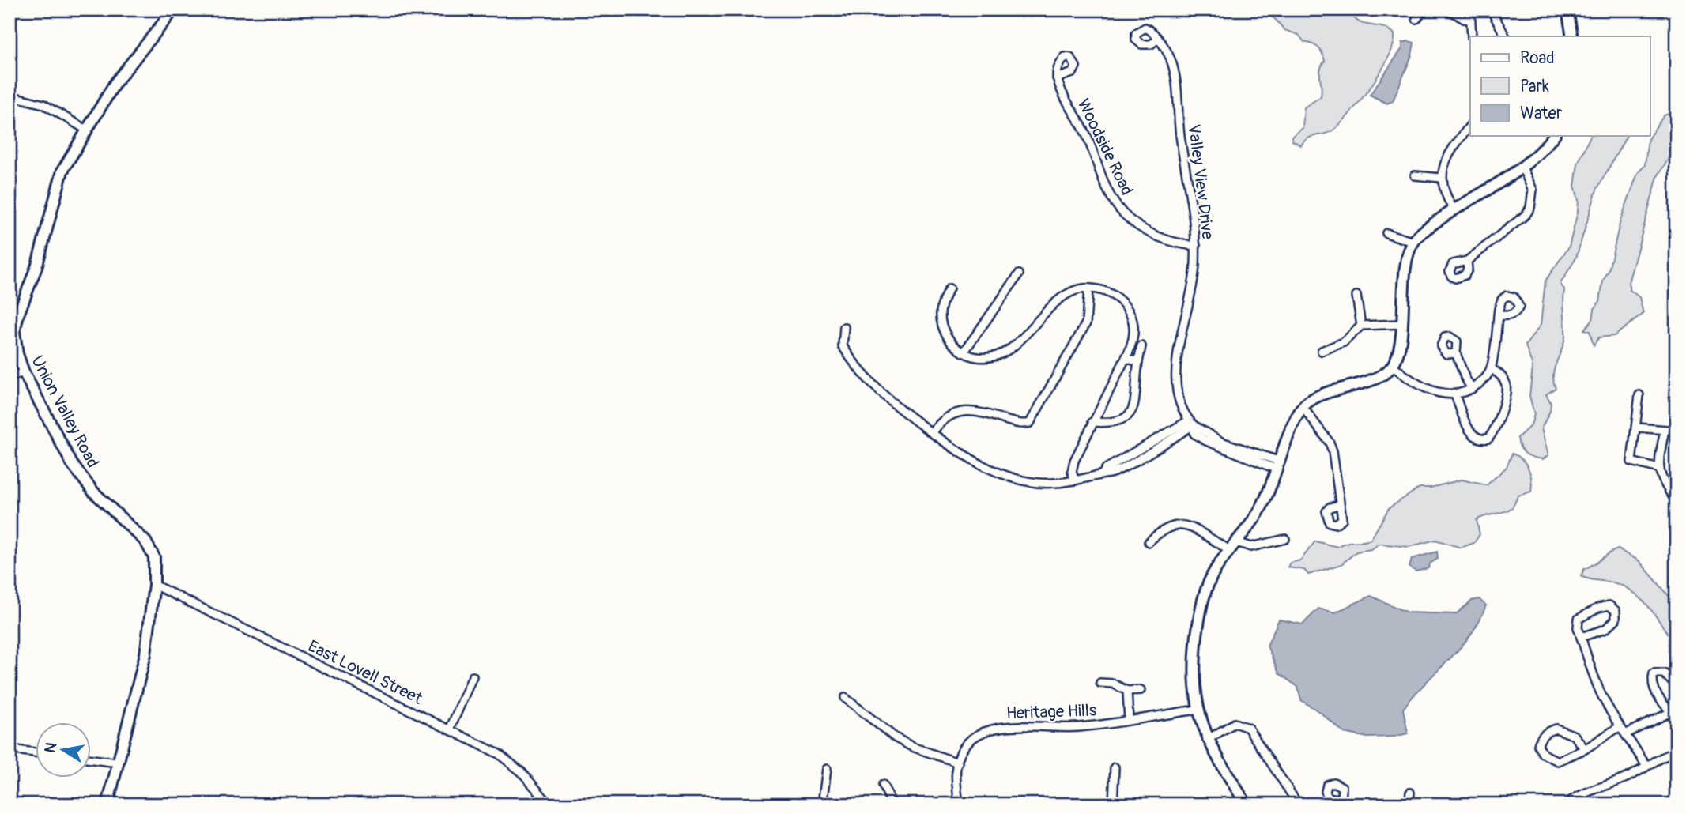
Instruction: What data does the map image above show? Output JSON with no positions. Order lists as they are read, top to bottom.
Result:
{
  "streets": {
    "street": [
      "Woodside Road",
      "Valley View Drive",
      "Union Valley Road",
      "East Lovell Street",
      "Heritage Hills"
    ]
  },
  "crossings": [
    ["Woodside Road", "Valley View Drive"],
    ["Union Valley Road", "East Lovell Street"]
  ],
  "legend": ["Road", "Park", "Water"],
  "north": "left"
}
